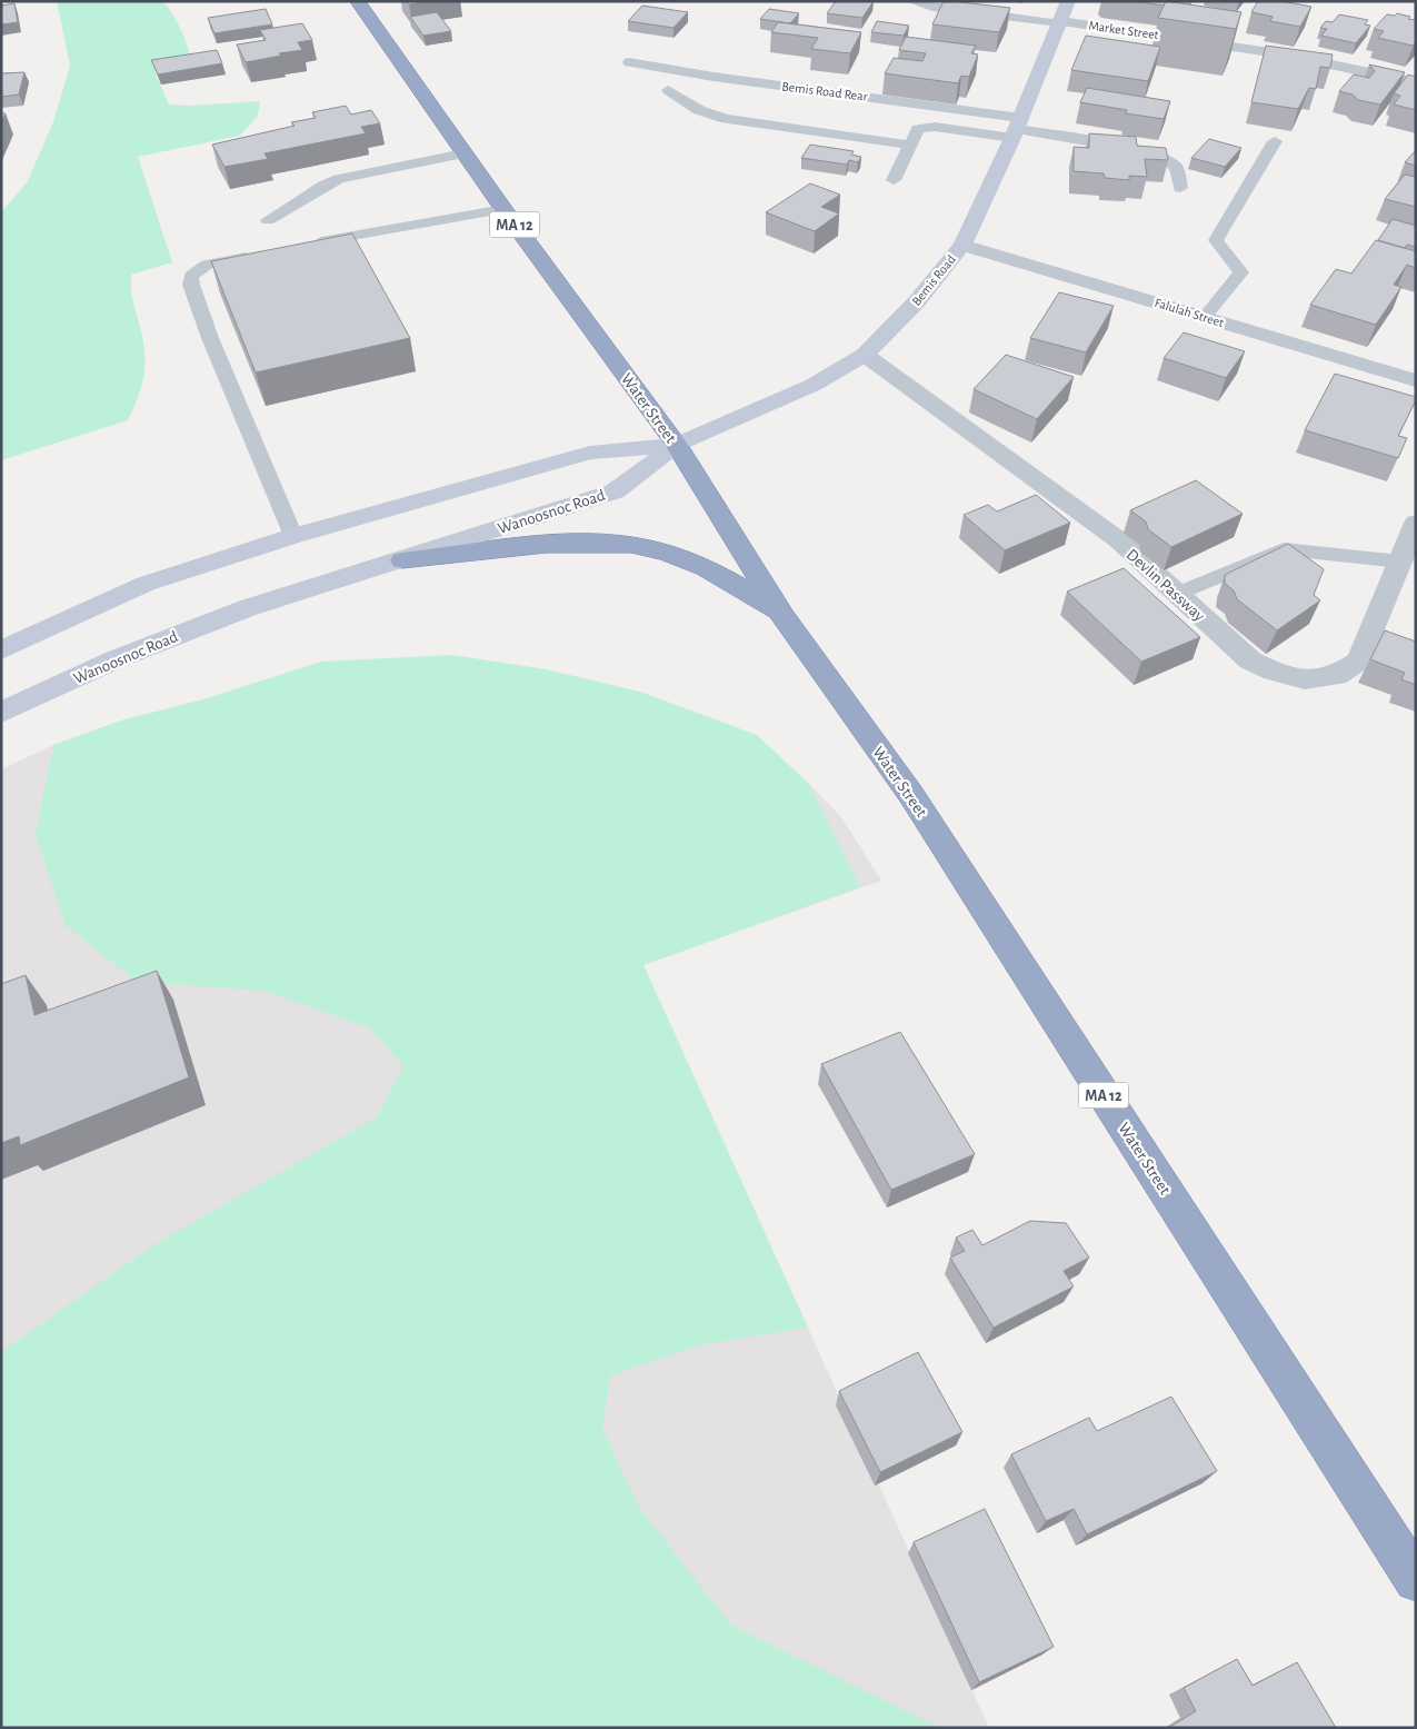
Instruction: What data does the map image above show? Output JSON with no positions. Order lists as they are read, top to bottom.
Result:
{
  "streets": {
    "highway": ["MA 12", "Water Street"],
    "main road": ["Bemis Road", "Wanoosnoc Road"],
    "street": ["Market Street", "Falulah Street", "Devlin Passway"],
    "lane": ["Bemis Road Rear"]
  },
  "crossings": [
    ["Market Street", "Bemis Road"],
    ["Bemis Road Rear", "Bemis Road"],
    ["Bemis Road", "Falulah Street"],
    ["Bemis Road", "Water Street"],
    ["Bemis Road", "Wanoosnoc Road"],
    ["Bemis Road", "Devlin Passway"],
    ["Water Street", "Wanoosnoc Road"]
  ]
}
